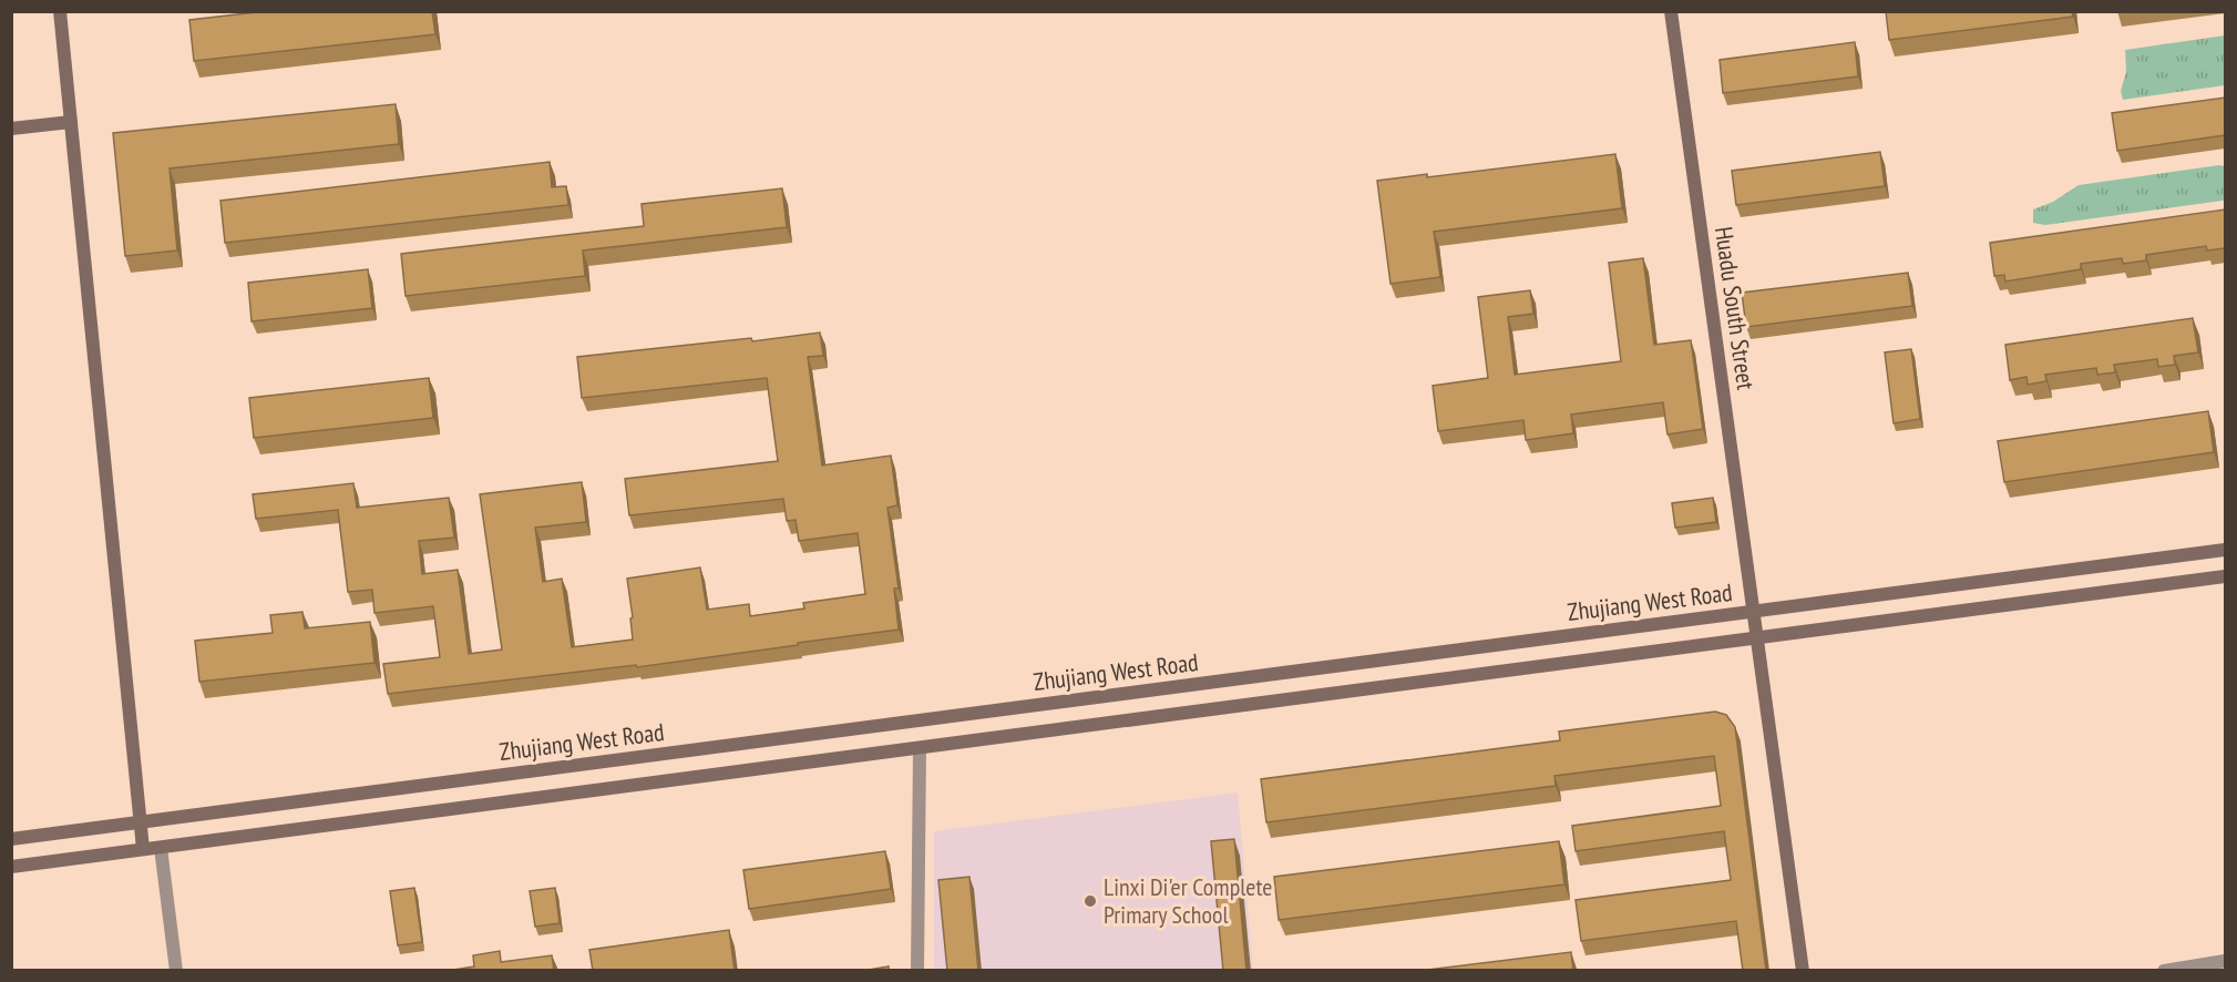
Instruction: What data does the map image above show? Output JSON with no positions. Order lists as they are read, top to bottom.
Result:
{
  "streets": {
    "main road": ["Huadu South Street", "Zhujiang West Road"]
  },
  "crossings": [
    ["Huadu South Street", "Zhujiang West Road"]
  ],
  "places": ["Linxi Di'er Complete Primary School"]
}
